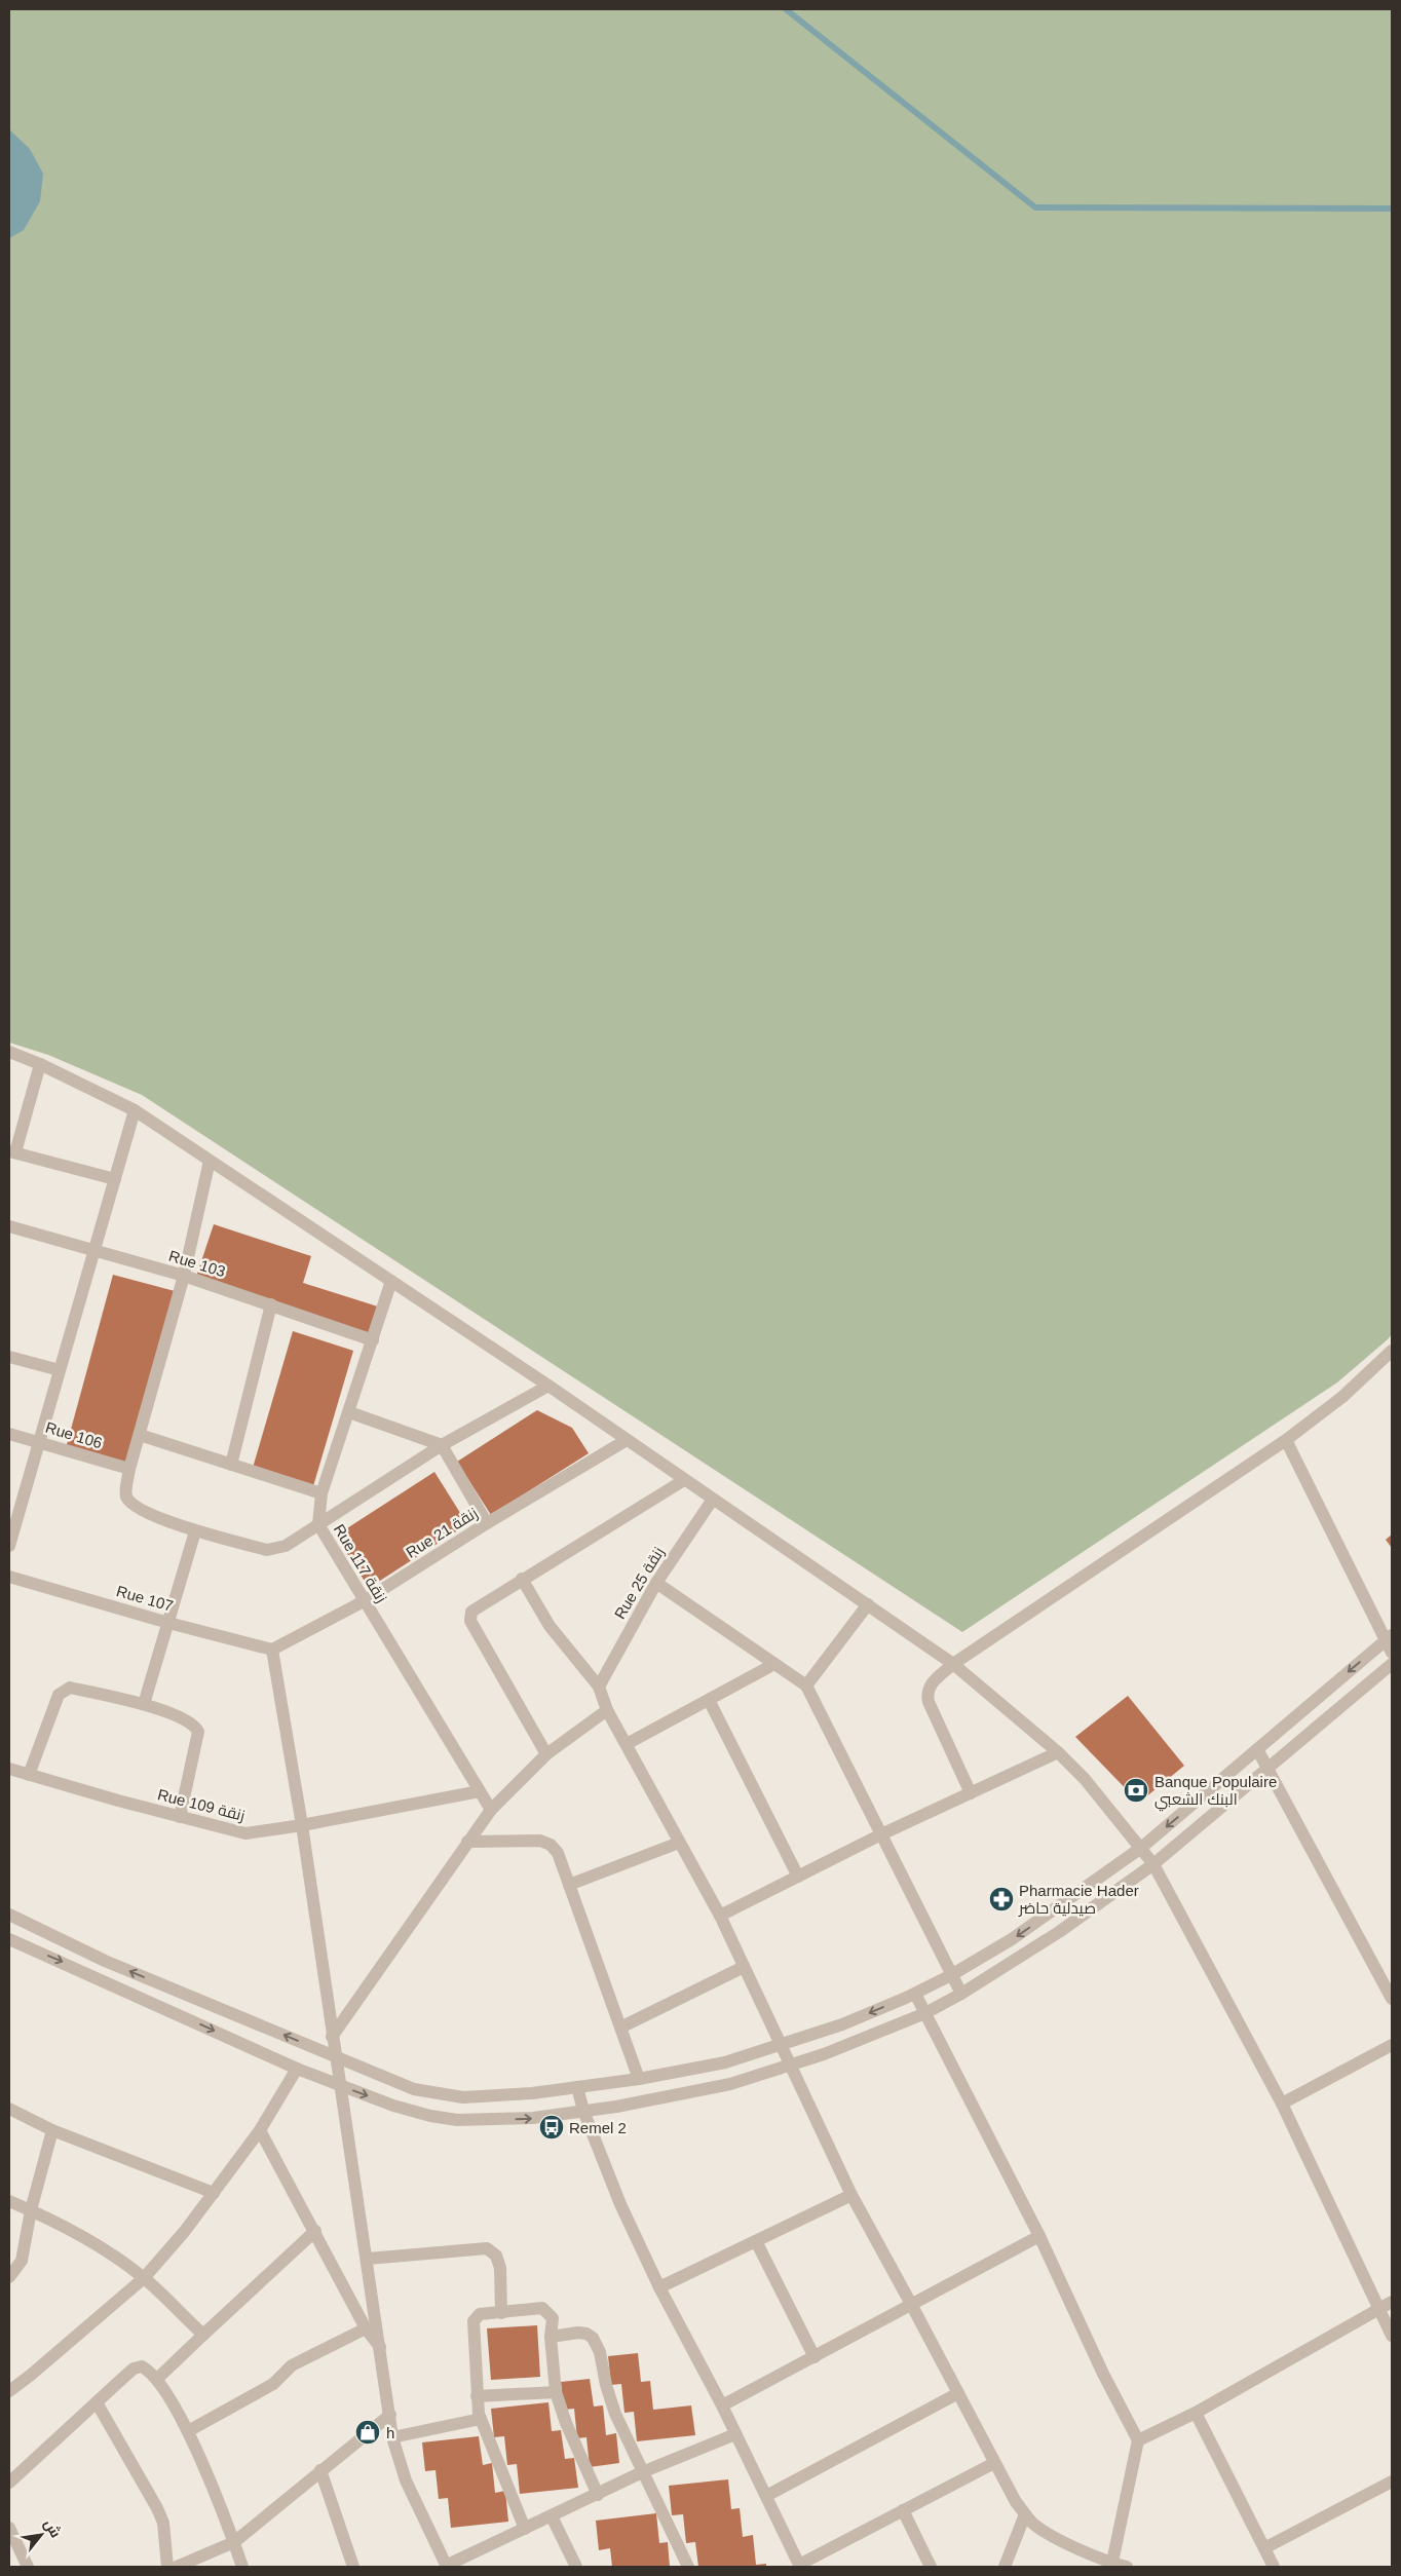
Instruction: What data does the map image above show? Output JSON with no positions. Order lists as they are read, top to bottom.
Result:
{
  "streets": {
    "street": [
      "Rue 103",
      "Rue 106",
      "Rue 21 زنقة",
      "Rue 117 زنقة",
      "Rue 25 زنقة",
      "Rue 107",
      "Rue 109 زنقة"
    ]
  },
  "crossings": [
    ["Rue 103", "Rue 117 زنقة"],
    ["Rue 21 زنقة", "Rue 117 زنقة"],
    ["Rue 21 زنقة", "Rue 107"],
    ["Rue 117 زنقة", "Rue 109 زنقة"]
  ],
  "places": {
    "bank": ["Banque Populaire البنك الشعبي"],
    "pharmacy": ["Pharmacie Hader صيدلية حاضر"],
    "bus stop": ["Remel 2"],
    "shop": ["h"]
  },
  "north": "top right"
}
